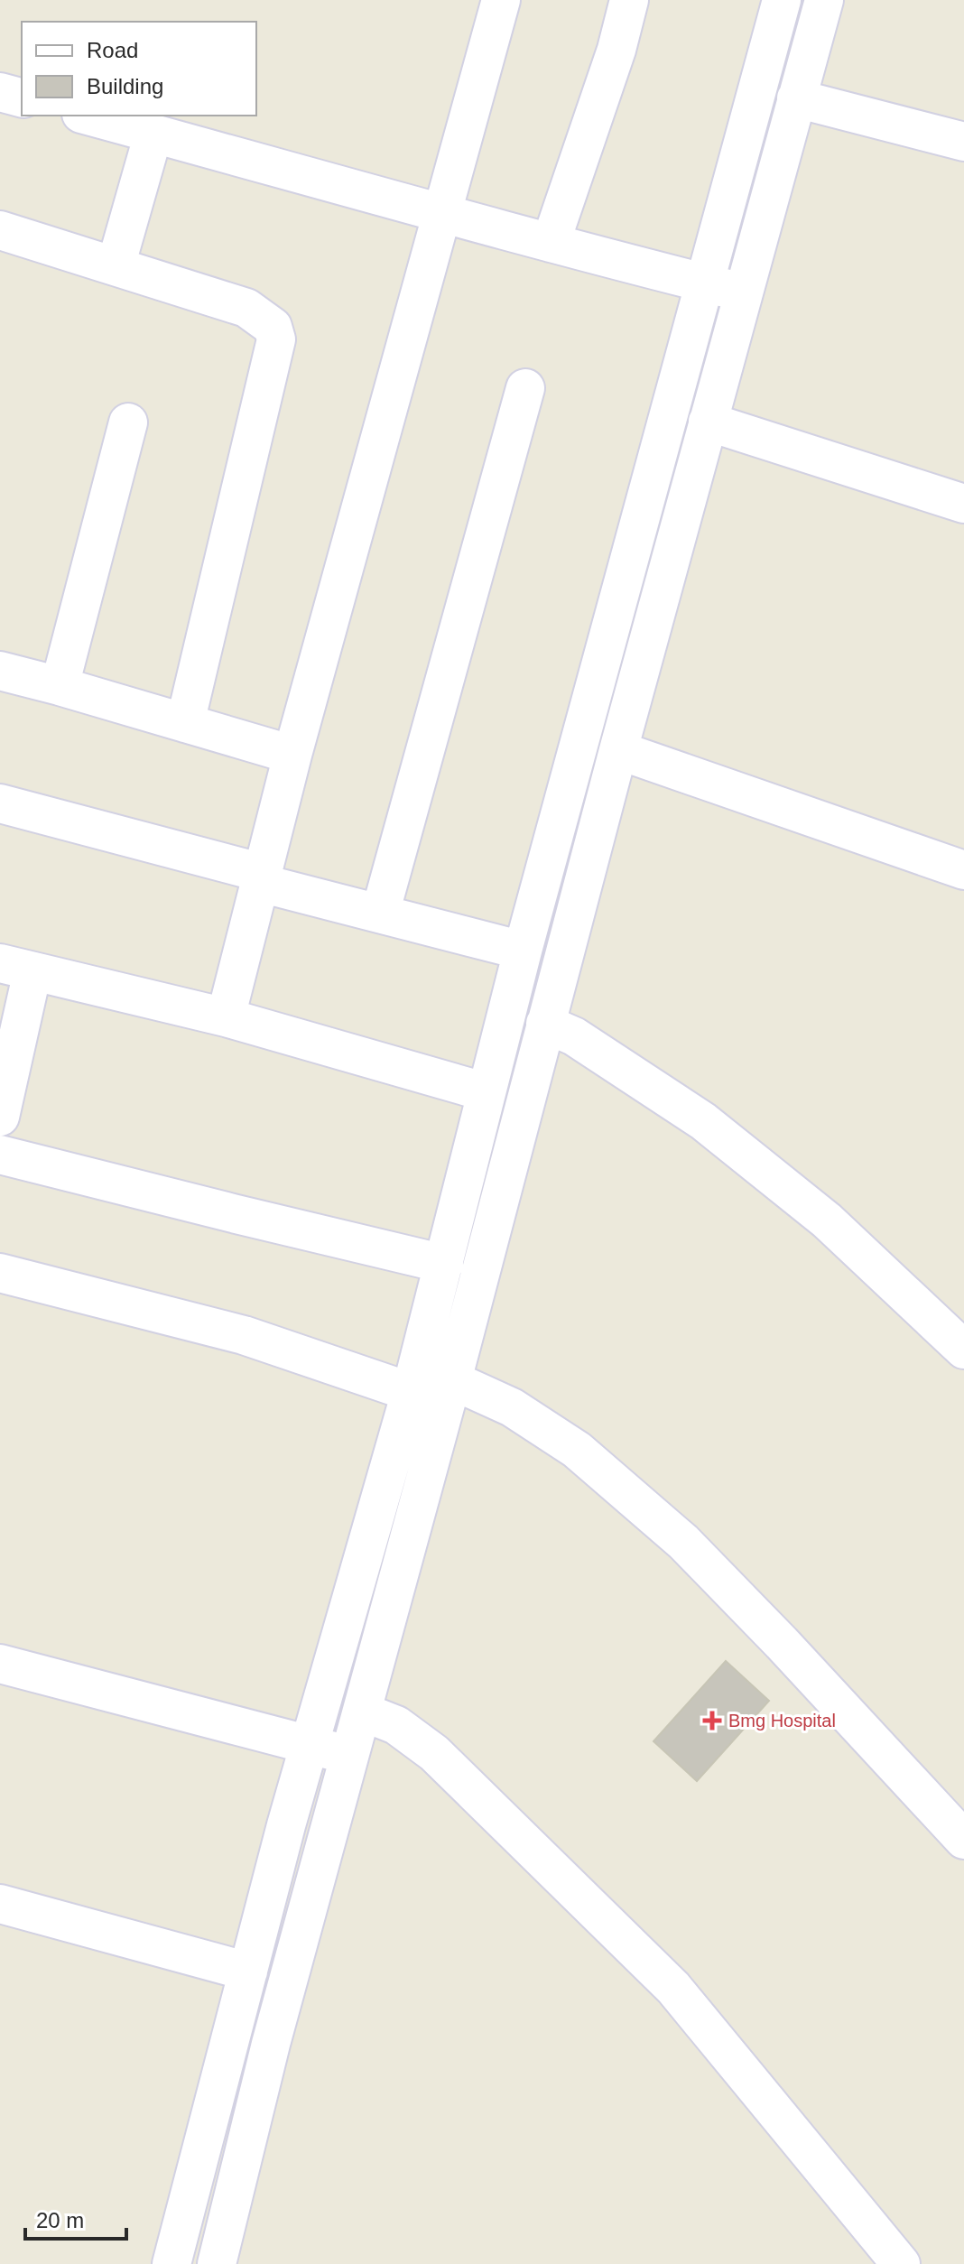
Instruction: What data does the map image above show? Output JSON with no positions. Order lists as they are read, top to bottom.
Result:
{
  "places": {
    "health": ["Bmg Hospital"]
  },
  "legend": ["Road", "Building"],
  "scale_bar": "20 m"
}
